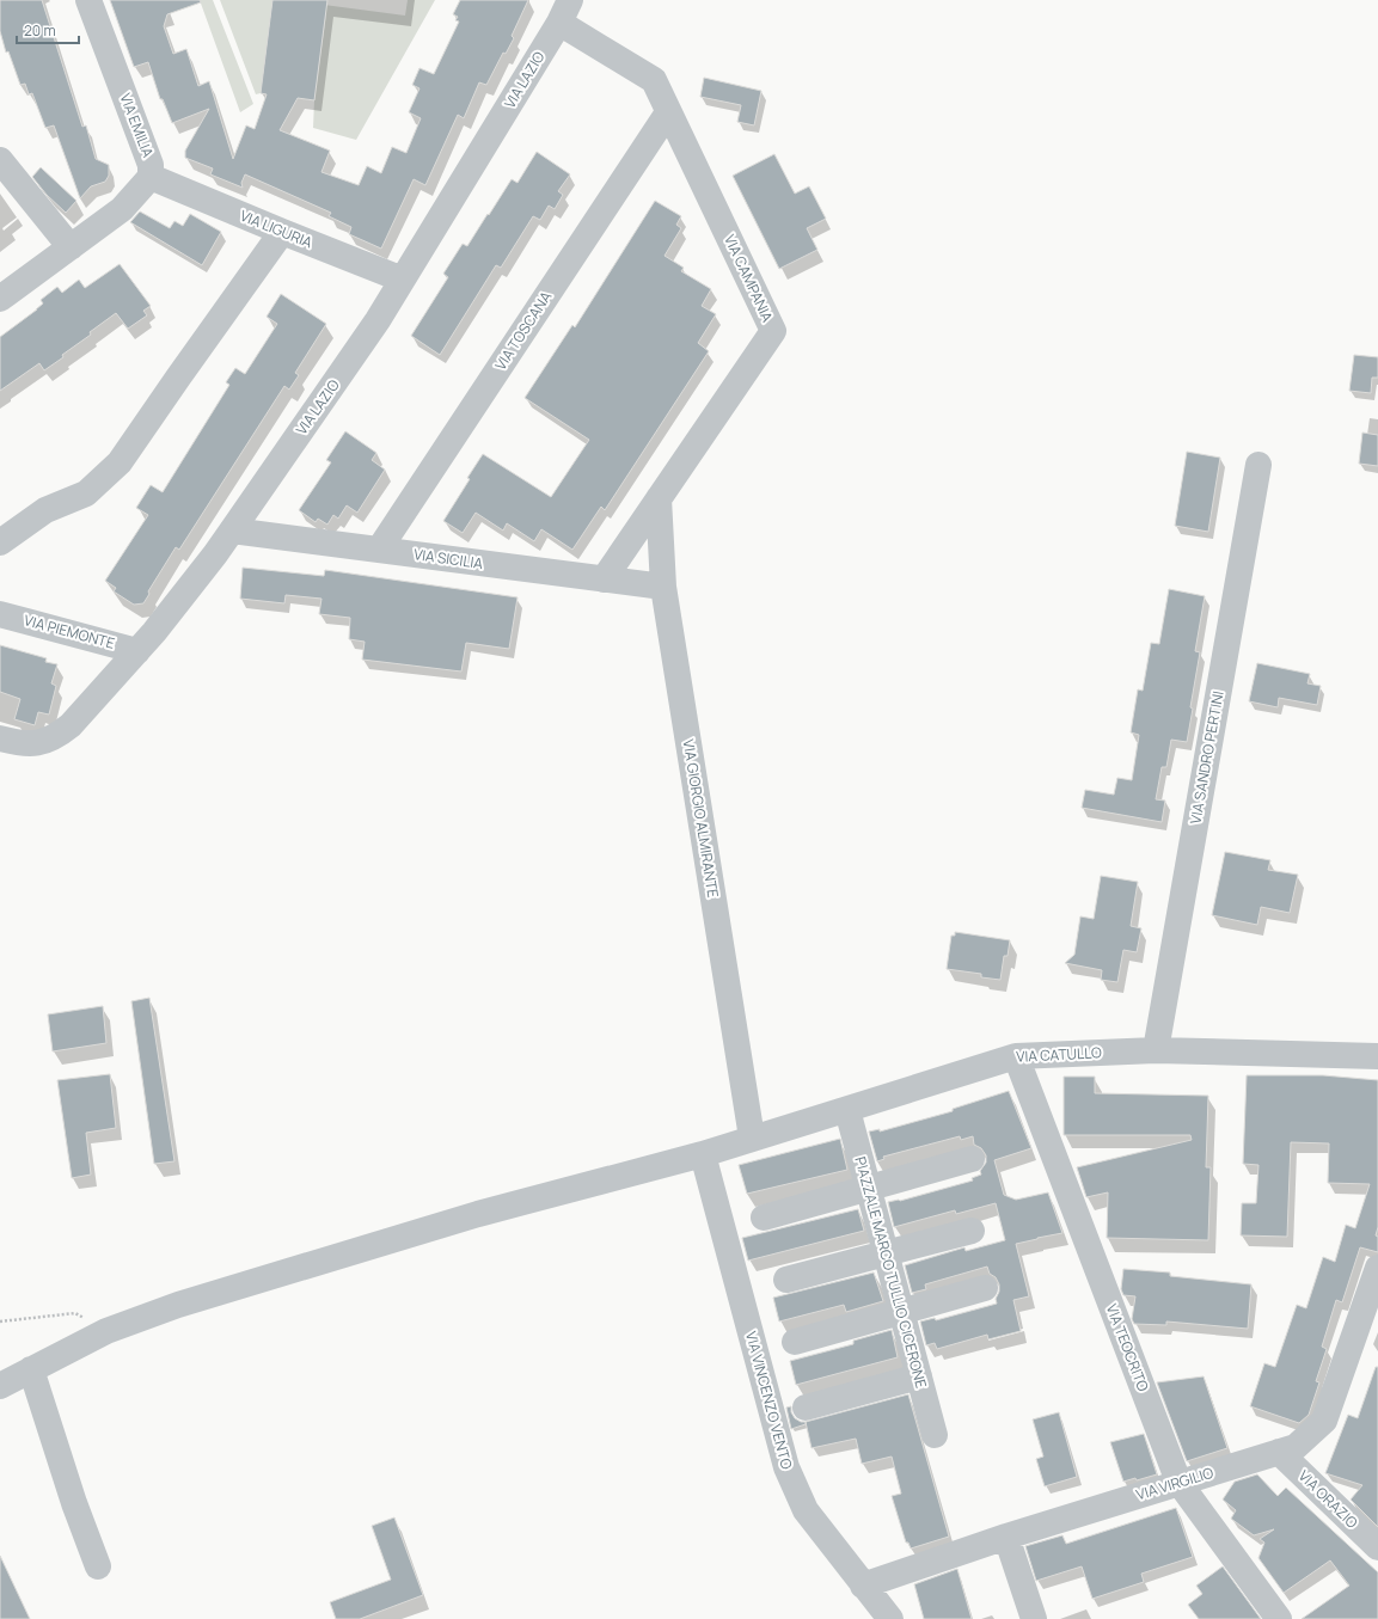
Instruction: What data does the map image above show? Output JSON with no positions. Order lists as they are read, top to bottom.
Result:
{
  "streets": {
    "street": [
      "VIA LAZIO",
      "VIA EMILIA",
      "VIA LIGURIA",
      "VIA CAMPANIA",
      "VIA TOSCANA",
      "VIA SICILIA",
      "VIA PIEMONTE",
      "VIA SANDRO PERTINI",
      "VIA GIORGIO ALMIRANTE",
      "VIA CATULLO",
      "PIAZZALE MARCO TULLIO CICERONE",
      "VIA TEOCRITO",
      "VIA VINCENZO VENTO",
      "VIA VIRGILIO",
      "VIA ORAZIO"
    ]
  },
  "crossings": [
    ["VIA LAZIO", "VIA LIGURIA"],
    ["VIA LAZIO", "VIA CAMPANIA"],
    ["VIA LAZIO", "VIA SICILIA"],
    ["VIA LAZIO", "VIA PIEMONTE"],
    ["VIA EMILIA", "VIA LIGURIA"],
    ["VIA CAMPANIA", "VIA TOSCANA"],
    ["VIA CAMPANIA", "VIA SICILIA"],
    ["VIA CAMPANIA", "VIA GIORGIO ALMIRANTE"],
    ["VIA TOSCANA", "VIA SICILIA"],
    ["VIA SICILIA", "VIA GIORGIO ALMIRANTE"],
    ["VIA SANDRO PERTINI", "VIA CATULLO"],
    ["VIA GIORGIO ALMIRANTE", "VIA CATULLO"],
    ["VIA CATULLO", "PIAZZALE MARCO TULLIO CICERONE"],
    ["VIA CATULLO", "VIA TEOCRITO"],
    ["VIA CATULLO", "VIA VINCENZO VENTO"],
    ["VIA TEOCRITO", "VIA VIRGILIO"],
    ["VIA VINCENZO VENTO", "VIA VIRGILIO"],
    ["VIA VIRGILIO", "VIA ORAZIO"]
  ],
  "scale_bar": "20 m"
}
